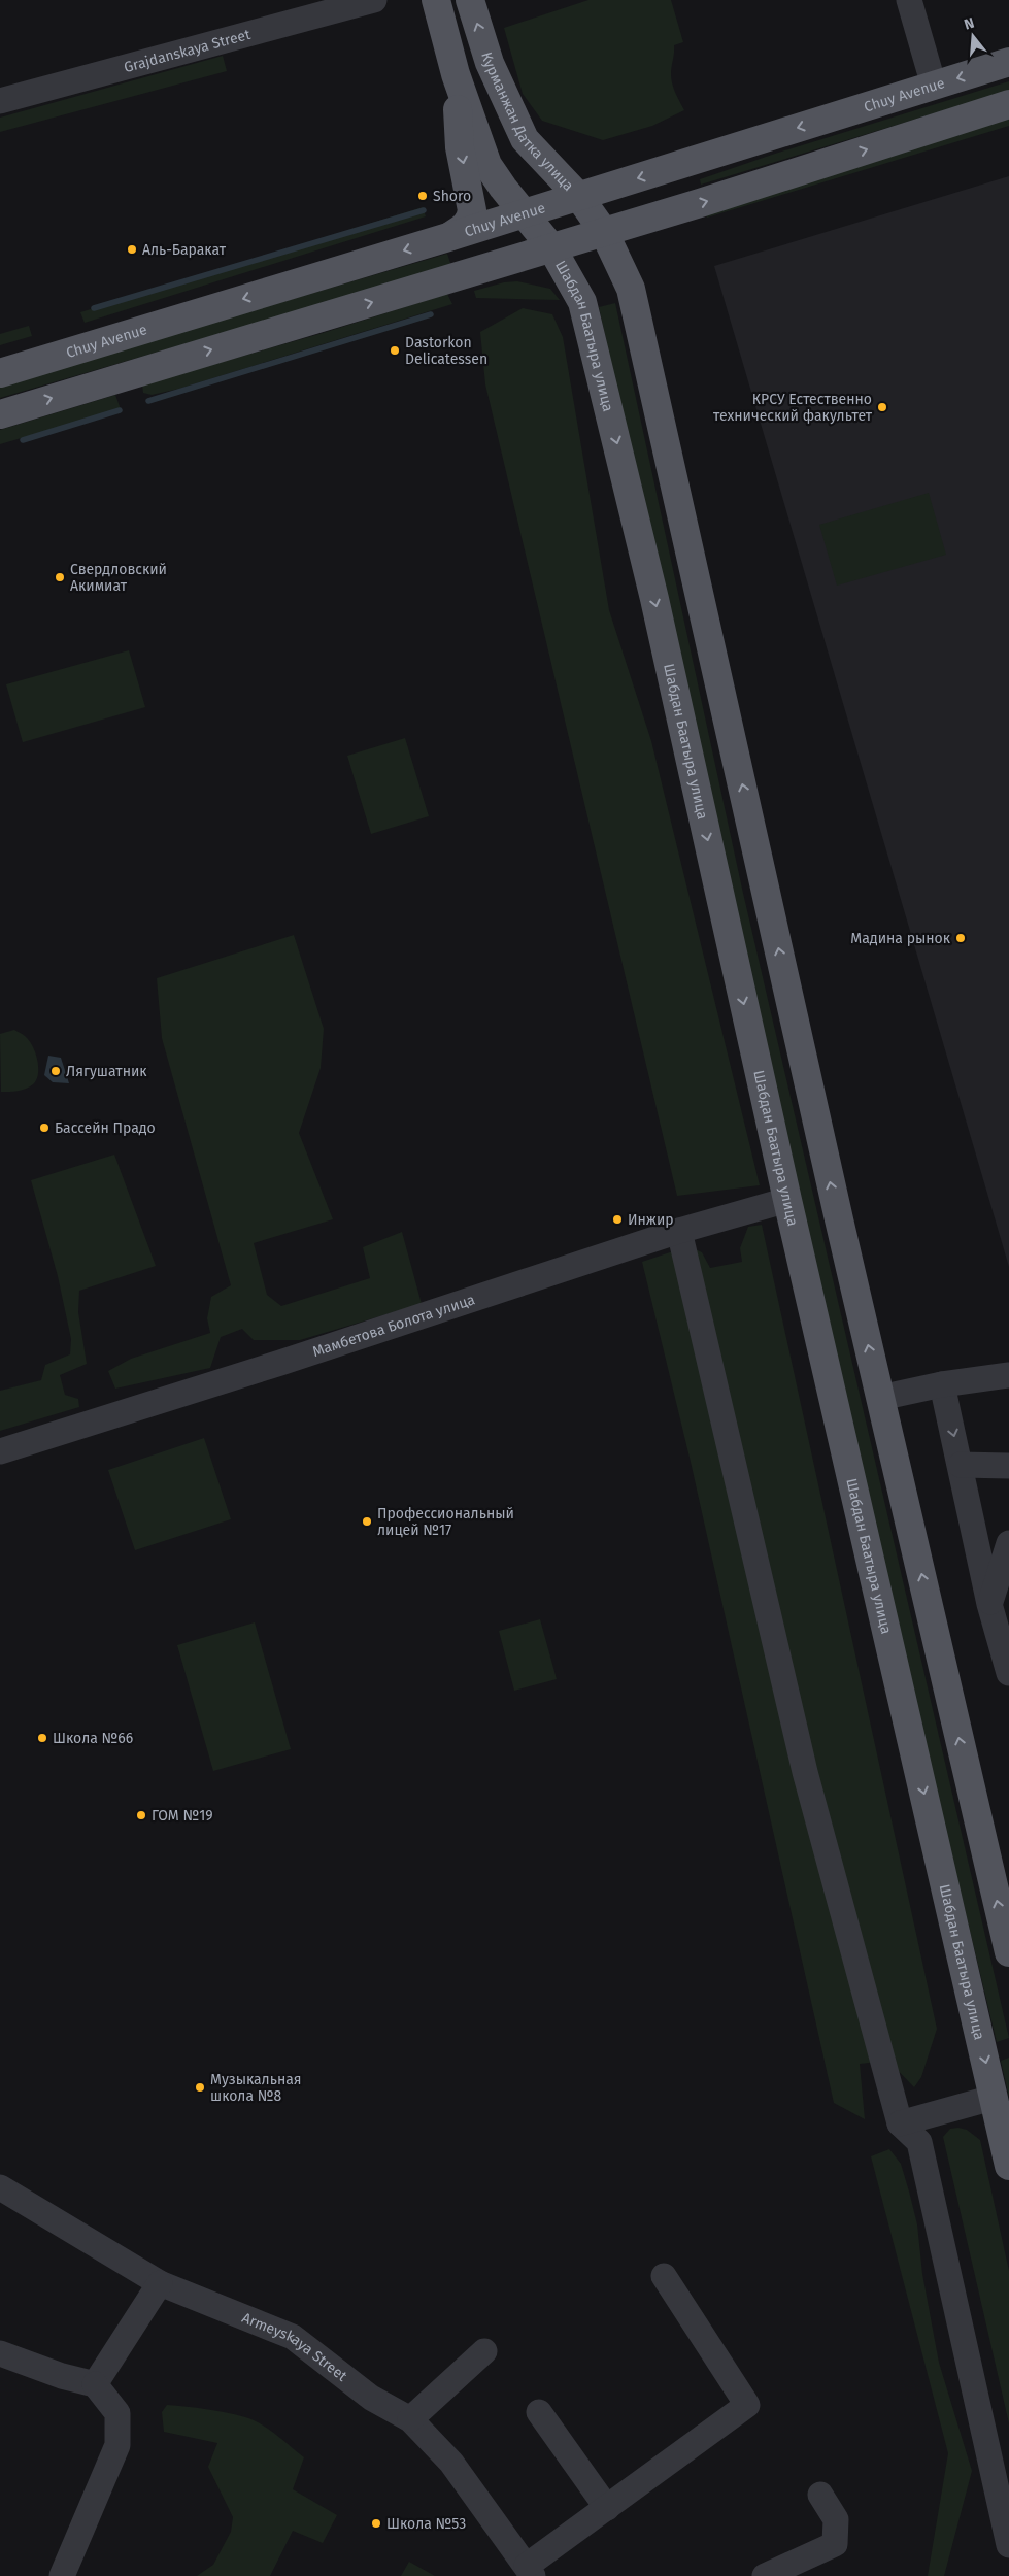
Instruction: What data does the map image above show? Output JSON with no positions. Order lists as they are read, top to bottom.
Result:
{
  "streets": {
    "main road": ["Chuy Avenue", "Курманжан Датка улица", "Шабдан Баатыра улица"],
    "street": ["Grajdanskaya Street", "Мамбетова Болота улица", "Armeyskaya Street"]
  },
  "crossings": [
    ["Chuy Avenue", "Курманжан Датка улица"],
    ["Chuy Avenue", "Шабдан Баатыра улица"],
    ["Шабдан Баатыра улица", "Мамбетова Болота улица"]
  ],
  "places": [
    "Shoro",
    "Аль-Баракат",
    "Dastorkon Delicatessen",
    "КРСУ Естественно технический факультет",
    "Свердловский Акимиат",
    "Мадина рынок",
    "Лягушатник",
    "Бассейн Прадо",
    "Инжир",
    "Профессиональный лицей №17",
    "Школа №66",
    "ГОМ №19",
    "Музыкальная школа №8",
    "Школа №53"
  ],
  "north": "top"
}
